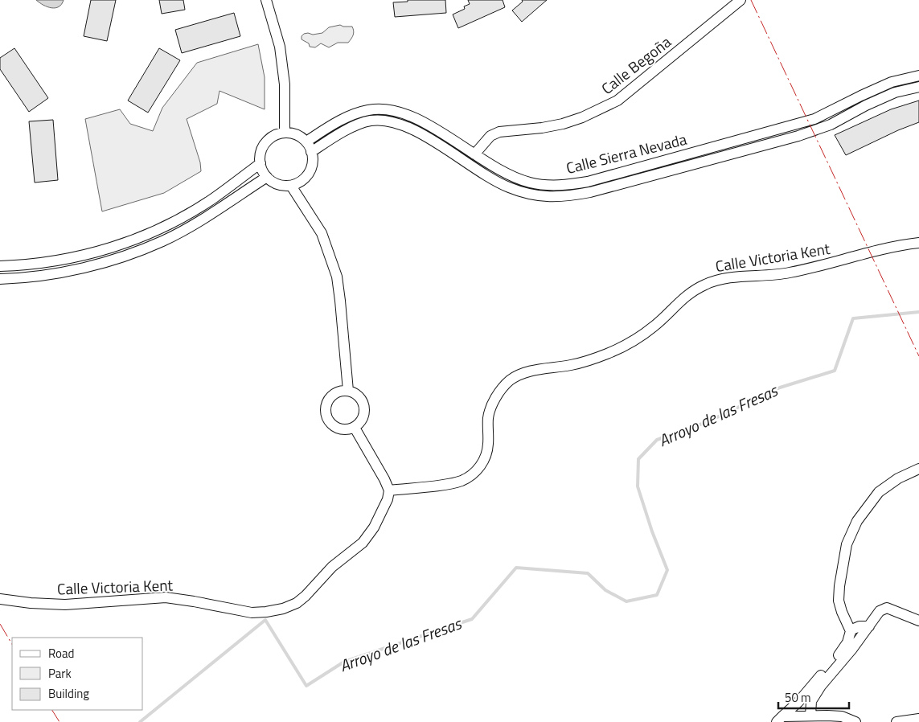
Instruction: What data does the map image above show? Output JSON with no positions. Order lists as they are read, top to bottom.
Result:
{
  "streets": {
    "street": ["Calle Begoña", "Calle Sierra Nevada", "Calle Victoria Kent"]
  },
  "crossings": [
    ["Calle Begoña", "Calle Sierra Nevada"]
  ],
  "water": ["Arroyo de las Fresas"],
  "legend": ["Road", "Park", "Building"],
  "scale_bar": "50 m"
}
